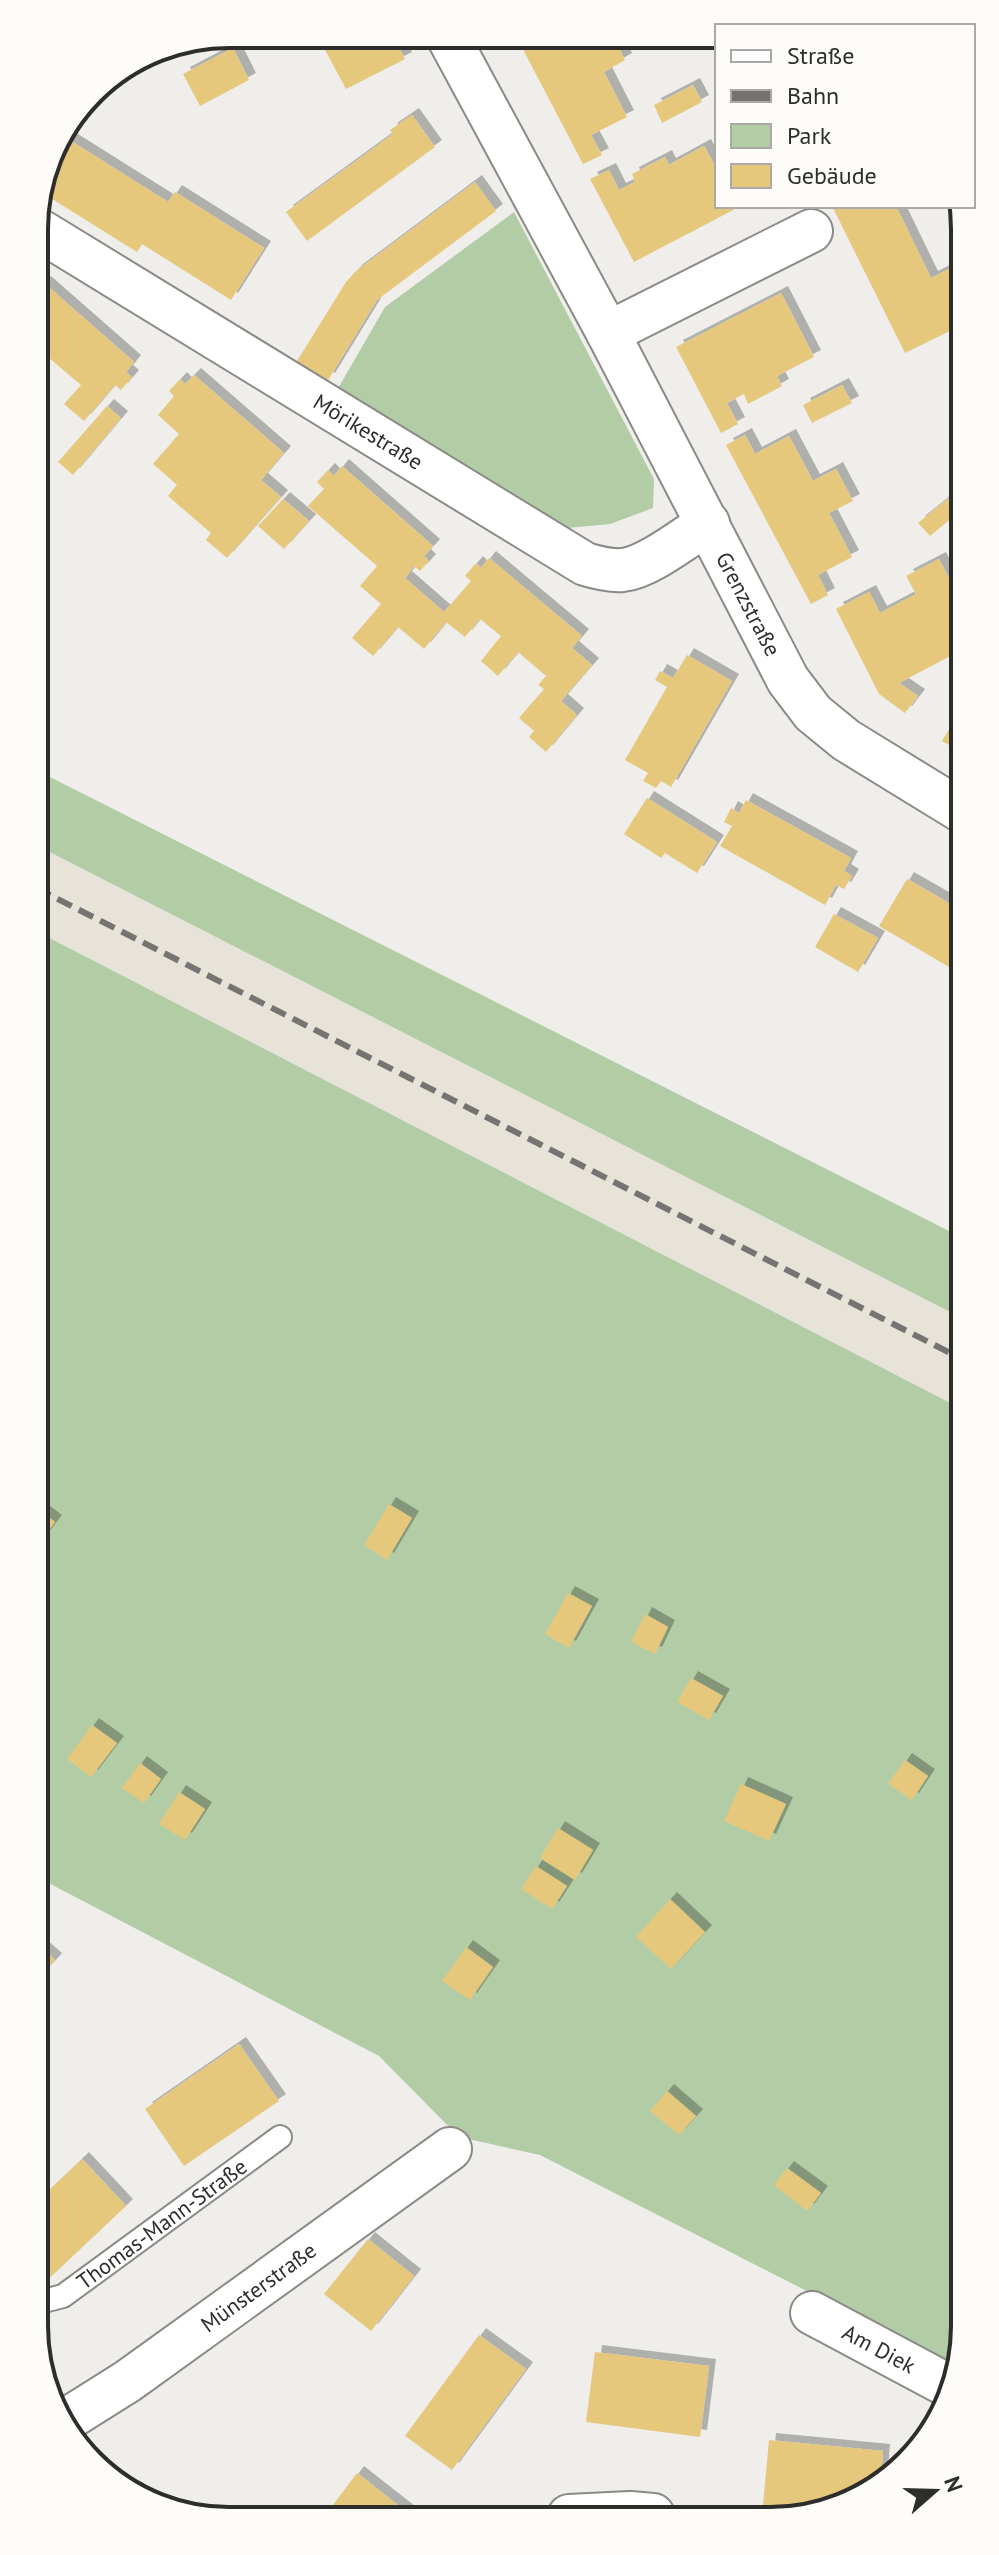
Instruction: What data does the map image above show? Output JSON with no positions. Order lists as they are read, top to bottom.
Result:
{
  "streets": {
    "street": [
      "Mörikestraße",
      "Grenzstraße",
      "Münsterstraße",
      "Am Diek"
    ],
    "lane": ["Thomas-Mann-Straße"]
  },
  "crossings": [
    ["Mörikestraße", "Grenzstraße"]
  ],
  "legend": [
    "Straße",
    "Bahn",
    "Park",
    "Gebäude"
  ],
  "north": "right"
}
